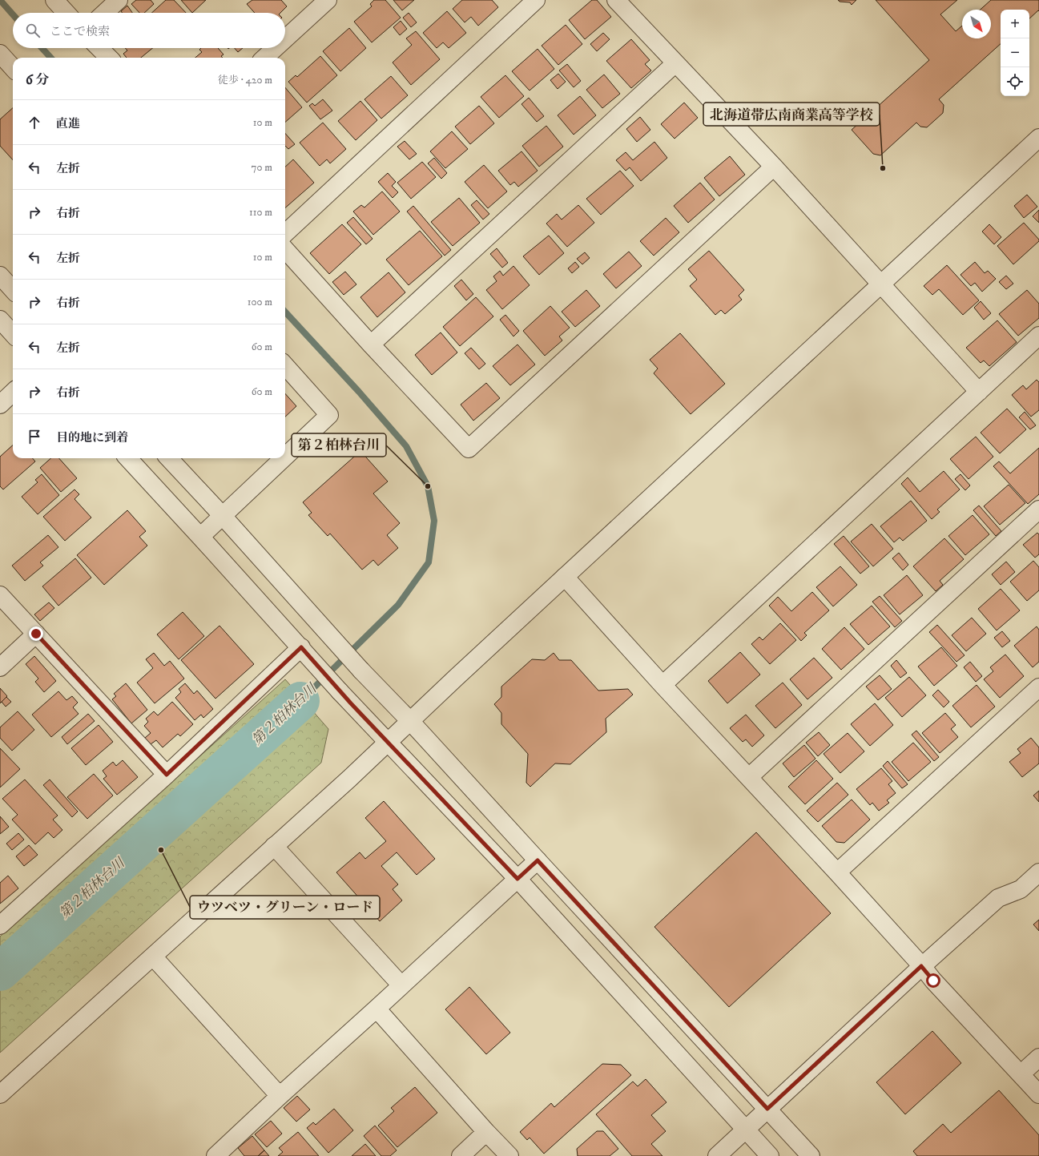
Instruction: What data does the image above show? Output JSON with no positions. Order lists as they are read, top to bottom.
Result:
{
  "water": ["第２柏林台川"],
  "places": ["北海道帯広南商業高等学校", "第２柏林台川", "ウツベツ・グリーン・ロード"],
  "north": "bottom right",
  "page": {
    "map_buttons": ["+", "−"],
    "search": "ここで検索",
    "heading": ["6 分", "徒歩 · 420 m"],
    "list": [
      ["直進", "10 m"],
      ["左折", "70 m"],
      ["右折", "110 m"],
      ["左折", "10 m"],
      ["右折", "100 m"],
      ["左折", "60 m"],
      ["右折", "60 m"],
      "目的地に到着"
    ]
  }
}
